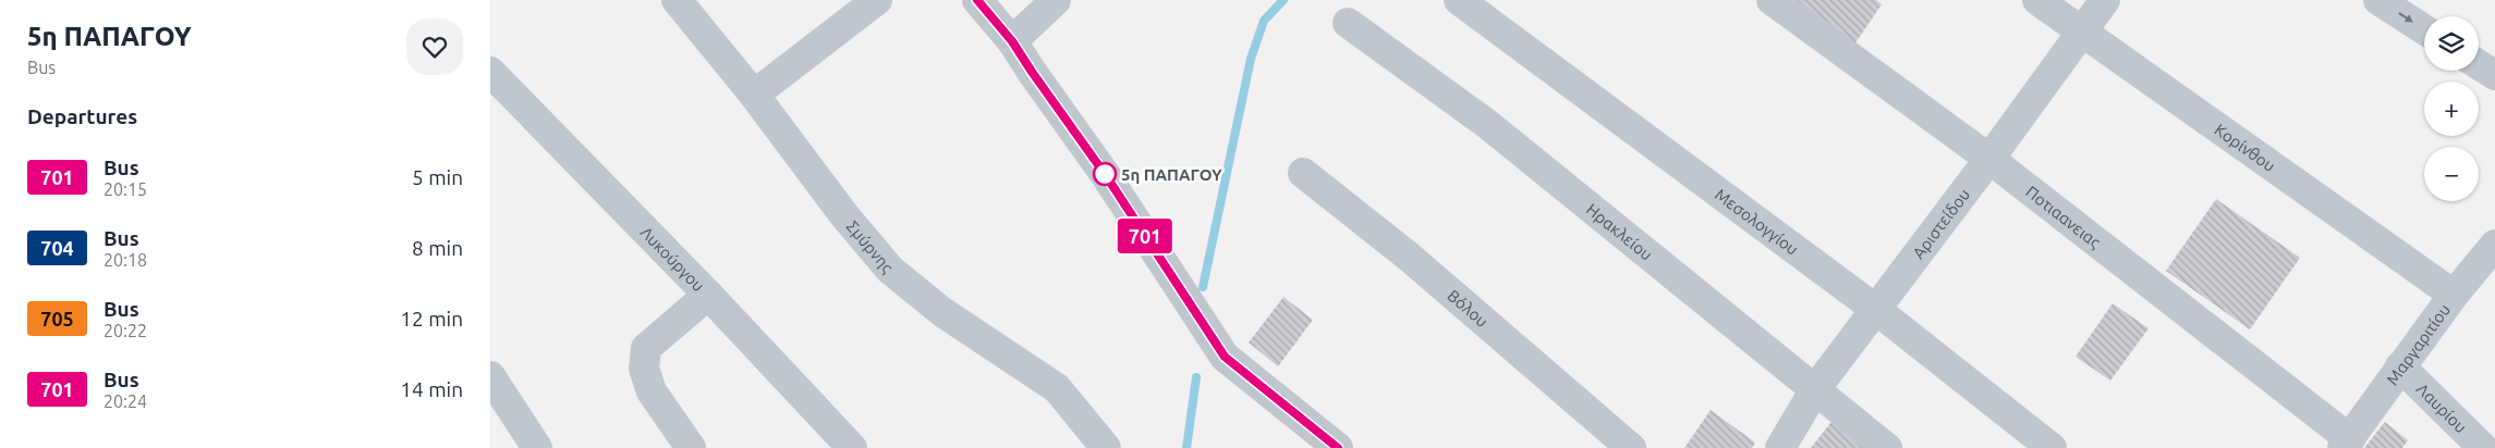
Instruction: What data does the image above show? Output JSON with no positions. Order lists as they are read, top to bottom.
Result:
{
  "streets": {
    "street": [
      "Κορίνθου",
      "Ποτιαανειας",
      "Μεσολογγίου",
      "Αριστείδου",
      "Ηρακλείου",
      "Σμύρνης",
      "Λυκούργου",
      "Βόλου",
      "Μαργαριτίου",
      "Λαυρίου"
    ]
  },
  "crossings": [
    ["Κορίνθου", "Αριστείδου"],
    ["Κορίνθου", "Μαργαριτίου"],
    ["Ποτιαανειας", "Αριστείδου"],
    ["Ποτιαανειας", "Μαργαριτίου"],
    ["Μεσολογγίου", "Αριστείδου"],
    ["Αριστείδου", "Ηρακλείου"],
    ["Μαργαριτίου", "Λαυρίου"]
  ],
  "places": ["5η ΠΑΠΑΓΟΥ"],
  "lines": ["bus line 701"],
  "page": {
    "heading": [
      ["5η ΠΑΠΑΓΟΥ", "Bus"],
      "Departures"
    ],
    "on_map": "701",
    "map_buttons": ["+", "−"],
    "list": [
      {
        "mark": "701",
        "name": "Bus",
        "note": "20:15",
        "value": "5 min"
      },
      {
        "mark": "704",
        "name": "Bus",
        "note": "20:18",
        "value": "8 min"
      },
      {
        "mark": "705",
        "name": "Bus",
        "note": "20:22",
        "value": "12 min"
      },
      {
        "mark": "701",
        "name": "Bus",
        "note": "20:24",
        "value": "14 min"
      }
    ]
  }
}
